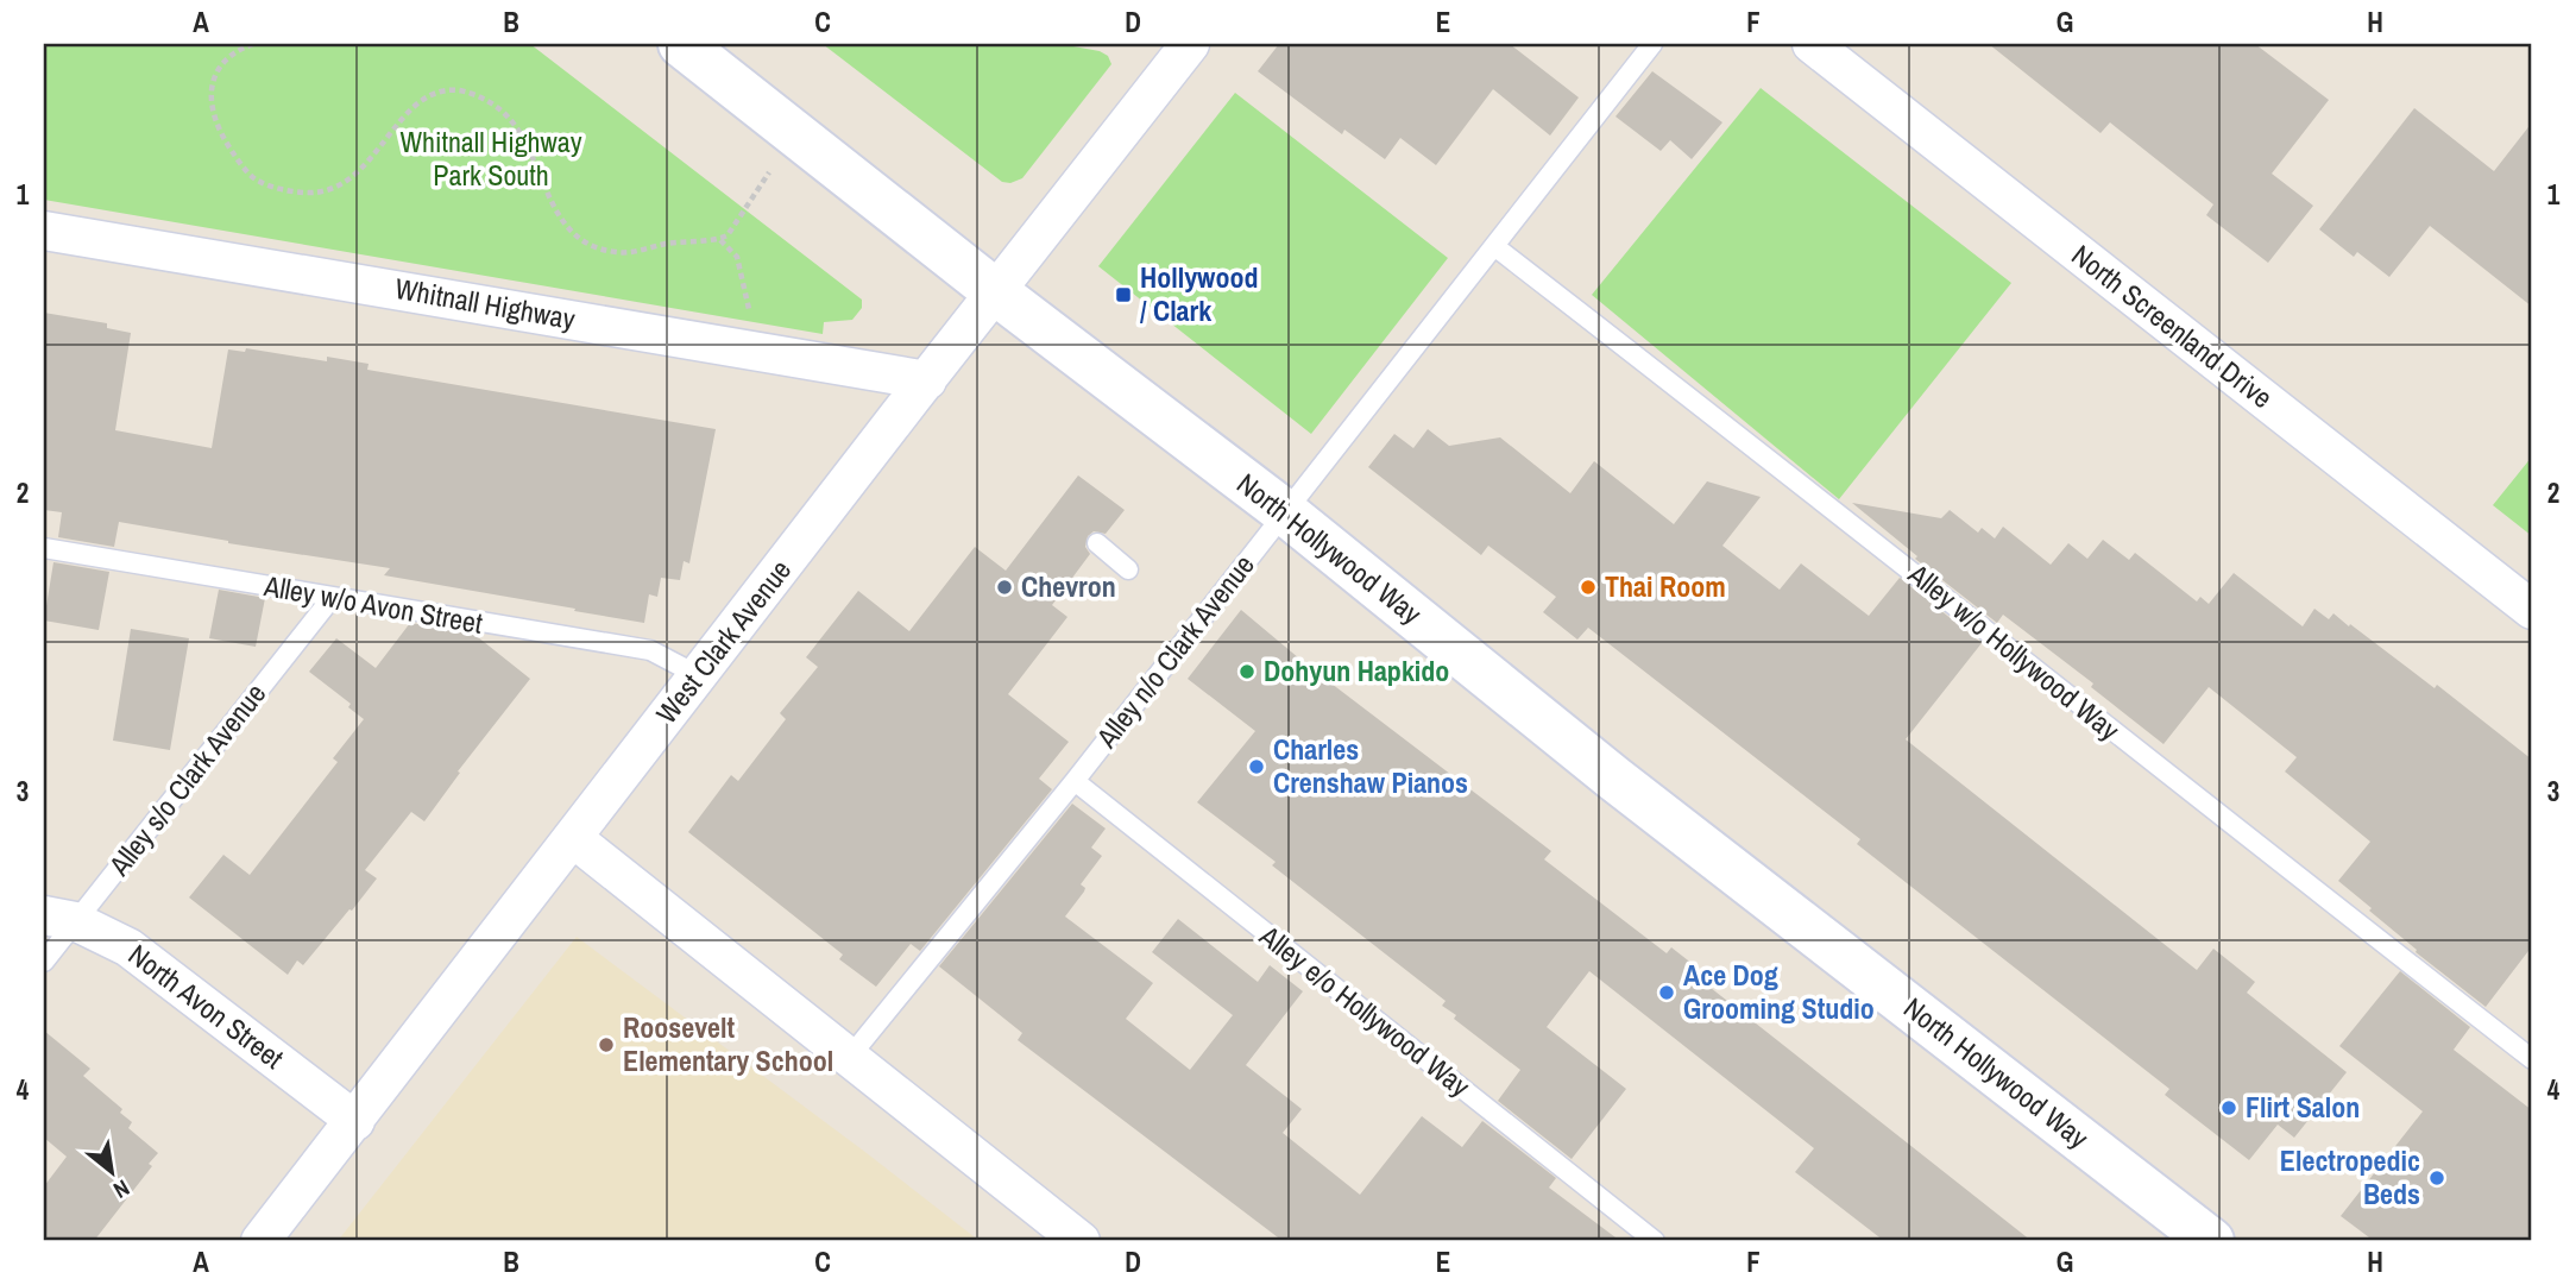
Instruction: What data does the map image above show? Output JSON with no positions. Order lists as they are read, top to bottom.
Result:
{
  "streets": {
    "main road": ["North Hollywood Way"],
    "street": [
      "Whitnall Highway",
      "North Screenland Drive",
      "West Clark Avenue",
      "North Avon Street"
    ],
    "lane": [
      "Alley w/o Avon Street",
      "Alley n/o Clark Avenue",
      "Alley w/o Hollywood Way",
      "Alley s/o Clark Avenue",
      "Alley e/o Hollywood Way"
    ]
  },
  "crossings": [
    ["Whitnall Highway", "West Clark Avenue"],
    ["North Hollywood Way", "West Clark Avenue"],
    ["North Hollywood Way", "Alley n/o Clark Avenue"],
    ["Alley w/o Avon Street", "West Clark Avenue"],
    ["Alley w/o Avon Street", "Alley s/o Clark Avenue"],
    ["West Clark Avenue", "North Avon Street"],
    ["Alley n/o Clark Avenue", "Alley w/o Hollywood Way"],
    ["Alley n/o Clark Avenue", "Alley e/o Hollywood Way"],
    ["Alley s/o Clark Avenue", "North Avon Street"]
  ],
  "parks": ["Whitnall Highway Park South"],
  "places": {
    "transit": ["Hollywood / Clark"],
    "other": [
      "Chevron",
      "Thai Room",
      "Dohyun Hapkido",
      "Charles Crenshaw Pianos",
      "Ace Dog Grooming Studio",
      "Roosevelt Elementary School",
      "Flirt Salon",
      "Electropedic Beds"
    ]
  },
  "north": "bottom right",
  "grid": {
    "columns": [
      "A",
      "B",
      "C",
      "D",
      "E",
      "F",
      "G",
      "H"
    ],
    "rows": [
      "1",
      "2",
      "3",
      "4"
    ]
  }
}
